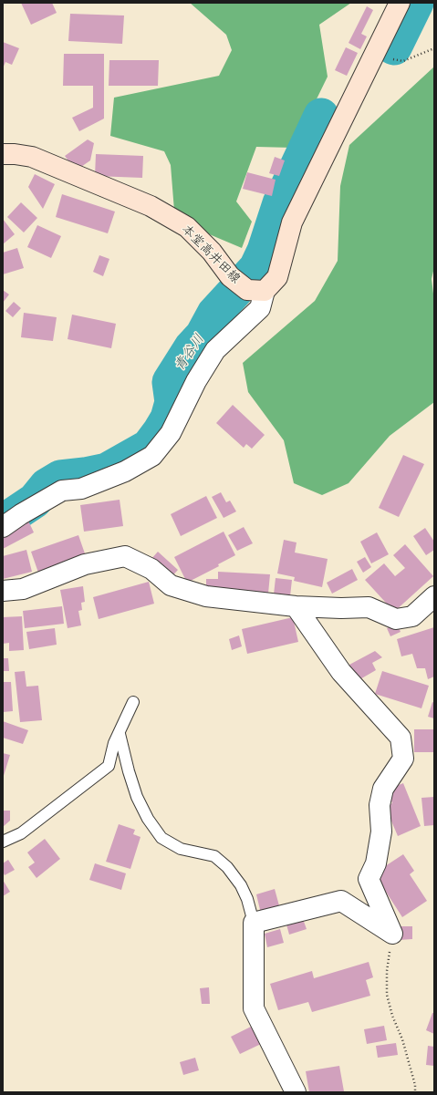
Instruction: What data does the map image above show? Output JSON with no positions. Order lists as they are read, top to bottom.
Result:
{
  "streets": {
    "main road": ["本堂高井田線"]
  },
  "water": ["青谷川"]
}
